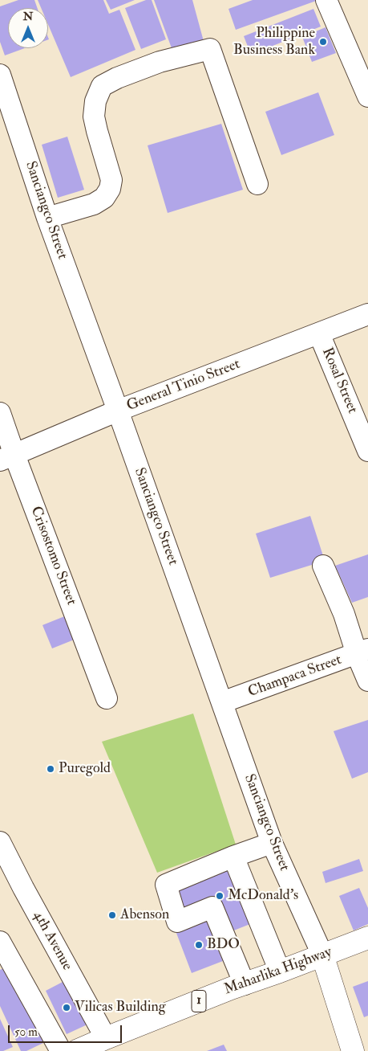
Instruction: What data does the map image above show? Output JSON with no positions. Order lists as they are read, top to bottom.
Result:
{
  "streets": {
    "main road": ["Maharlika Highway", "1"],
    "street": [
      "Sanciangco Street",
      "Rosal Street",
      "General Tinio Street",
      "Crisostomo Street",
      "Champaca Street",
      "4th Avenue"
    ]
  },
  "crossings": [
    ["Sanciangco Street", "General Tinio Street"],
    ["Sanciangco Street", "Champaca Street"],
    ["Sanciangco Street", "Maharlika Highway"],
    ["Rosal Street", "General Tinio Street"],
    ["General Tinio Street", "Crisostomo Street"],
    ["4th Avenue", "Maharlika Highway"]
  ],
  "places": [
    "Philippine Business Bank",
    "Puregold",
    "McDonald's",
    "Abenson",
    "BDO",
    "Vilicas Building"
  ],
  "scale_bar": "50 m",
  "north": "top"
}
